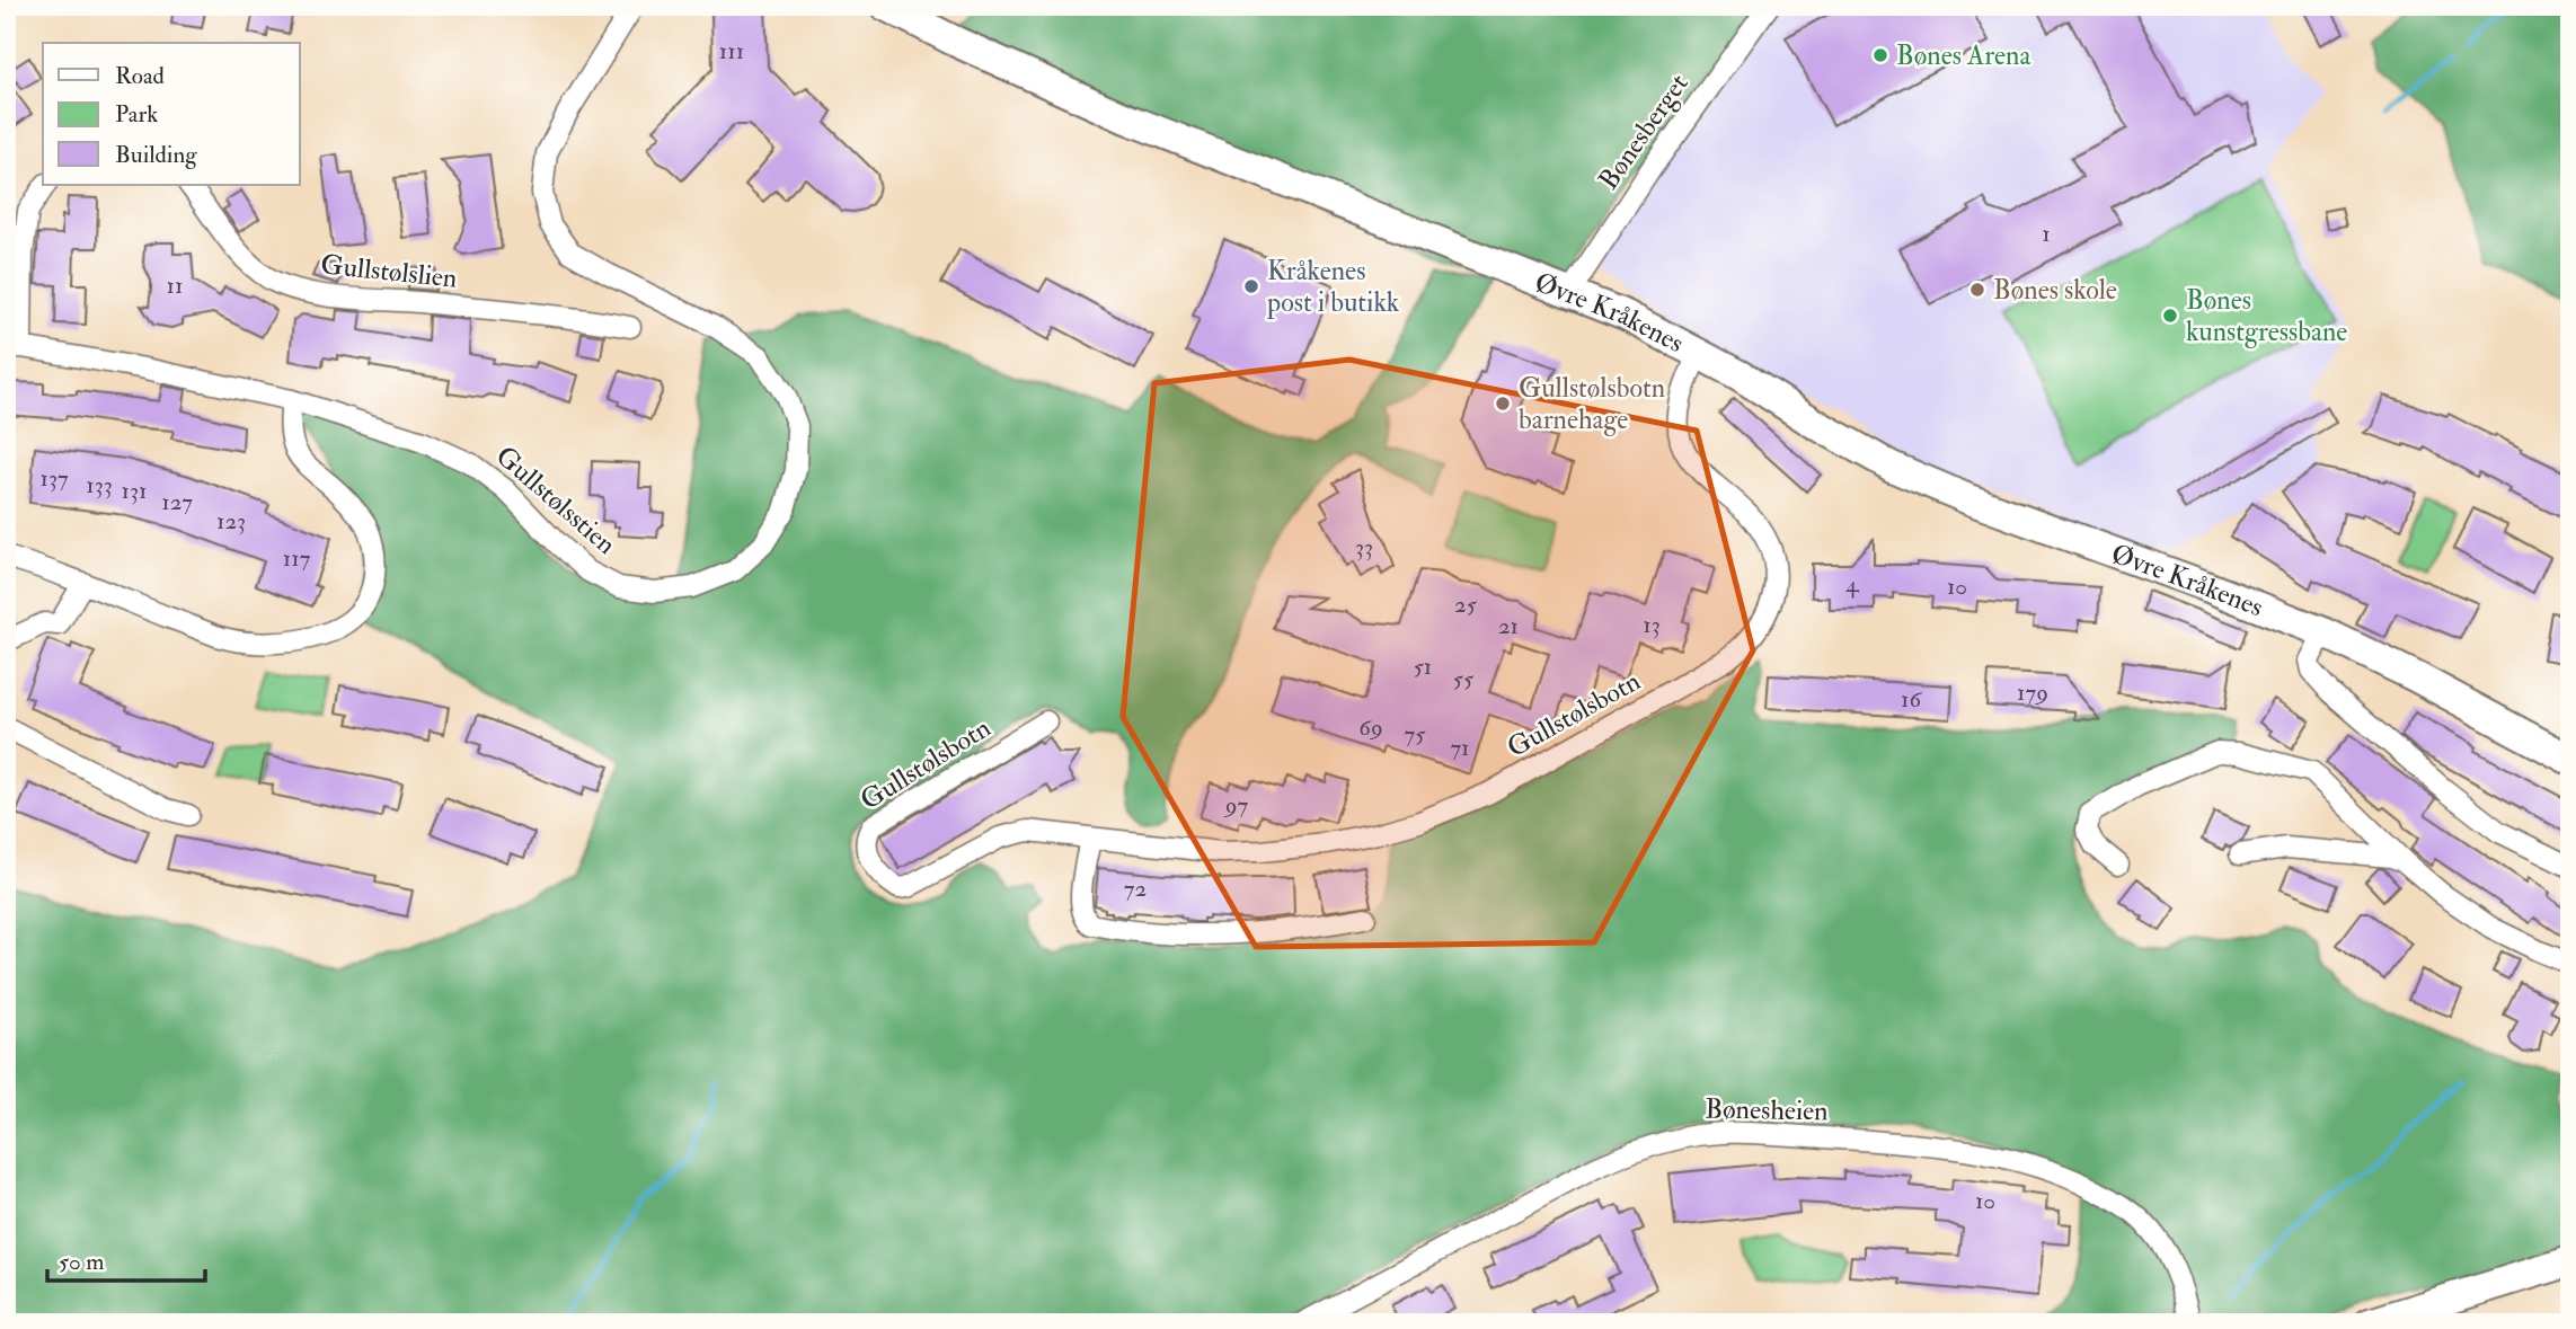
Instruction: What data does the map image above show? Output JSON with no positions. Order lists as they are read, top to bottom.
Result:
{
  "streets": {
    "main road": ["Øvre Kråkenes"],
    "street": [
      "Bønesberget",
      "Gullstølslien",
      "Gullstølsstien",
      "Gullstølsbotn",
      "Bønesheien"
    ]
  },
  "crossings": [
    ["Bønesberget", "Øvre Kråkenes"],
    ["Øvre Kråkenes", "Gullstølsbotn"]
  ],
  "places": [
    "Bønes Arena",
    "Kråkenes post i butikk",
    "Bønes skole",
    "Bønes kunstgressbane",
    "Gullstølsbotn barnehage"
  ],
  "house_numbers": [
    "111",
    "1",
    "11",
    "137",
    "133",
    "131",
    "127",
    "123",
    "33",
    "117",
    "4",
    "10",
    "25",
    "13",
    "21",
    "51",
    "55",
    "179",
    "16",
    "69",
    "75",
    "71",
    "97",
    "72",
    "10"
  ],
  "legend": ["Road", "Park", "Building"],
  "scale_bar": "50 m"
}
